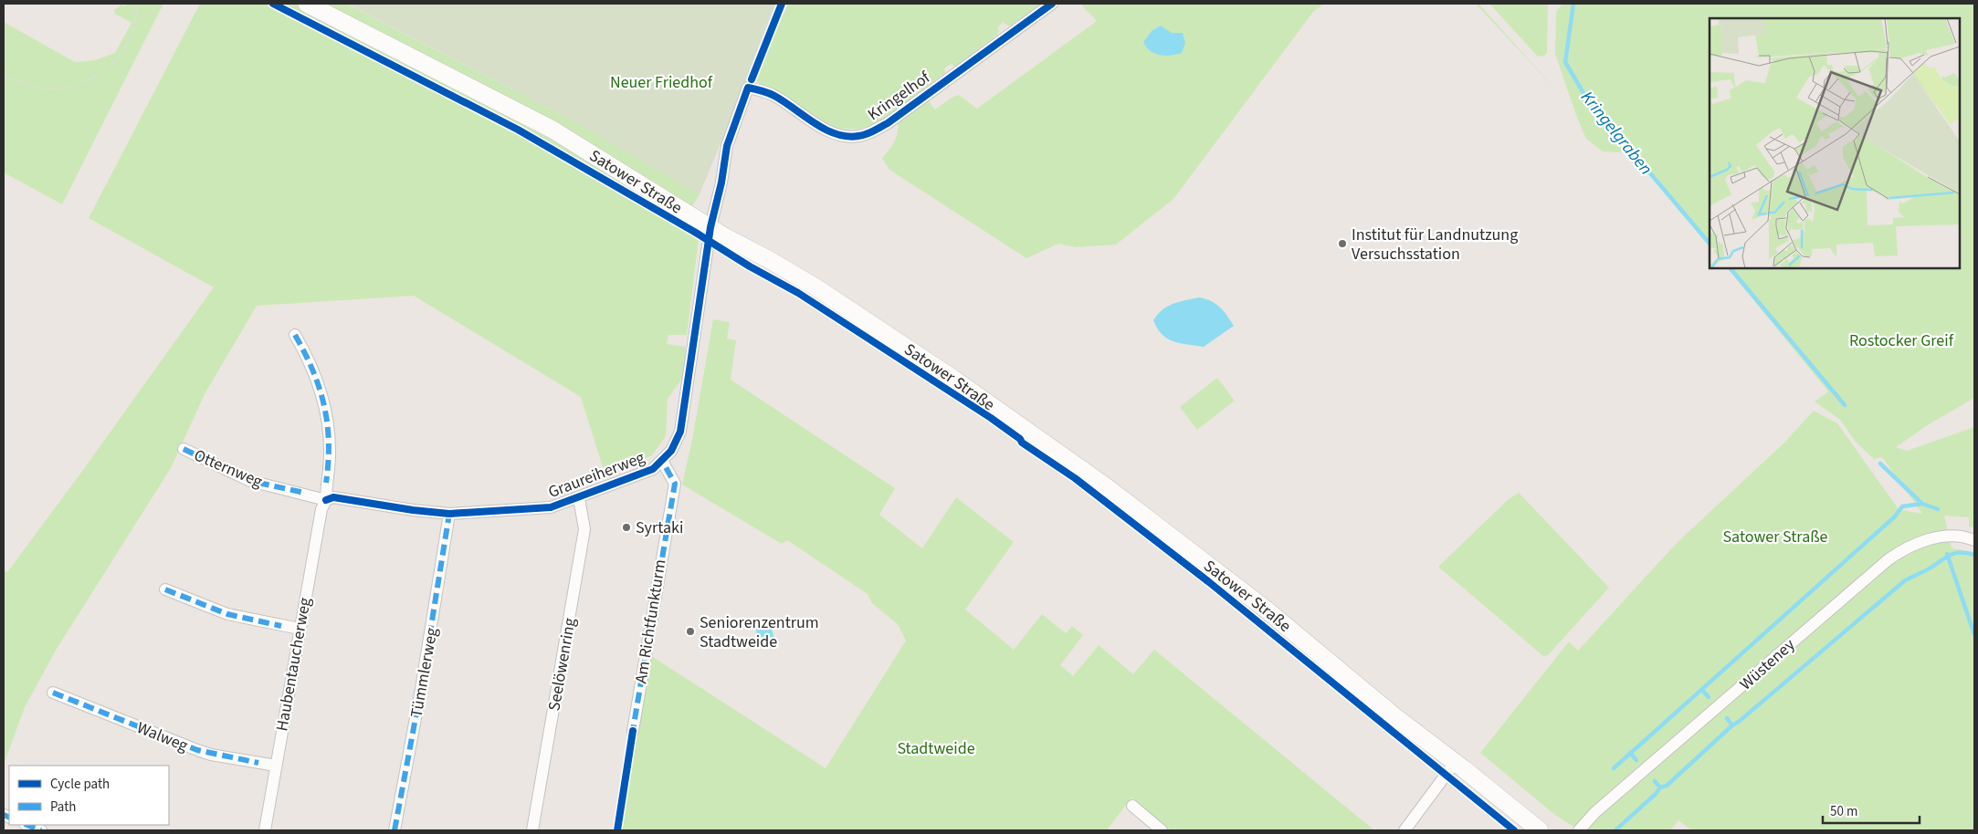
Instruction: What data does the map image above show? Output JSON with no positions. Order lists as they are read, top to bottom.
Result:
{
  "streets": {
    "main road": ["Satower Straße"],
    "street": [
      "Kringelhof",
      "Otternweg",
      "Graureiherweg",
      "Am Richtfunkturm",
      "Haubentaucherweg",
      "Seelöwenring",
      "Wüsteney",
      "Tümmlerweg",
      "Walweg"
    ]
  },
  "crossings": [
    ["Kringelhof", "Graureiherweg"],
    ["Satower Straße", "Graureiherweg"],
    ["Otternweg", "Graureiherweg"],
    ["Otternweg", "Haubentaucherweg"],
    ["Graureiherweg", "Am Richtfunkturm"],
    ["Graureiherweg", "Haubentaucherweg"],
    ["Graureiherweg", "Seelöwenring"],
    ["Graureiherweg", "Tümmlerweg"],
    ["Haubentaucherweg", "Walweg"]
  ],
  "water": ["Kringelgraben"],
  "parks": [
    "Neuer Friedhof",
    "Rostocker Greif",
    "Satower Straße",
    "Stadtweide"
  ],
  "places": ["Institut für Landnutzung Versuchsstation", "Syrtaki", "Seniorenzentrum Stadtweide"],
  "legend": ["Cycle path", "Path"],
  "scale_bar": "50 m"
}
